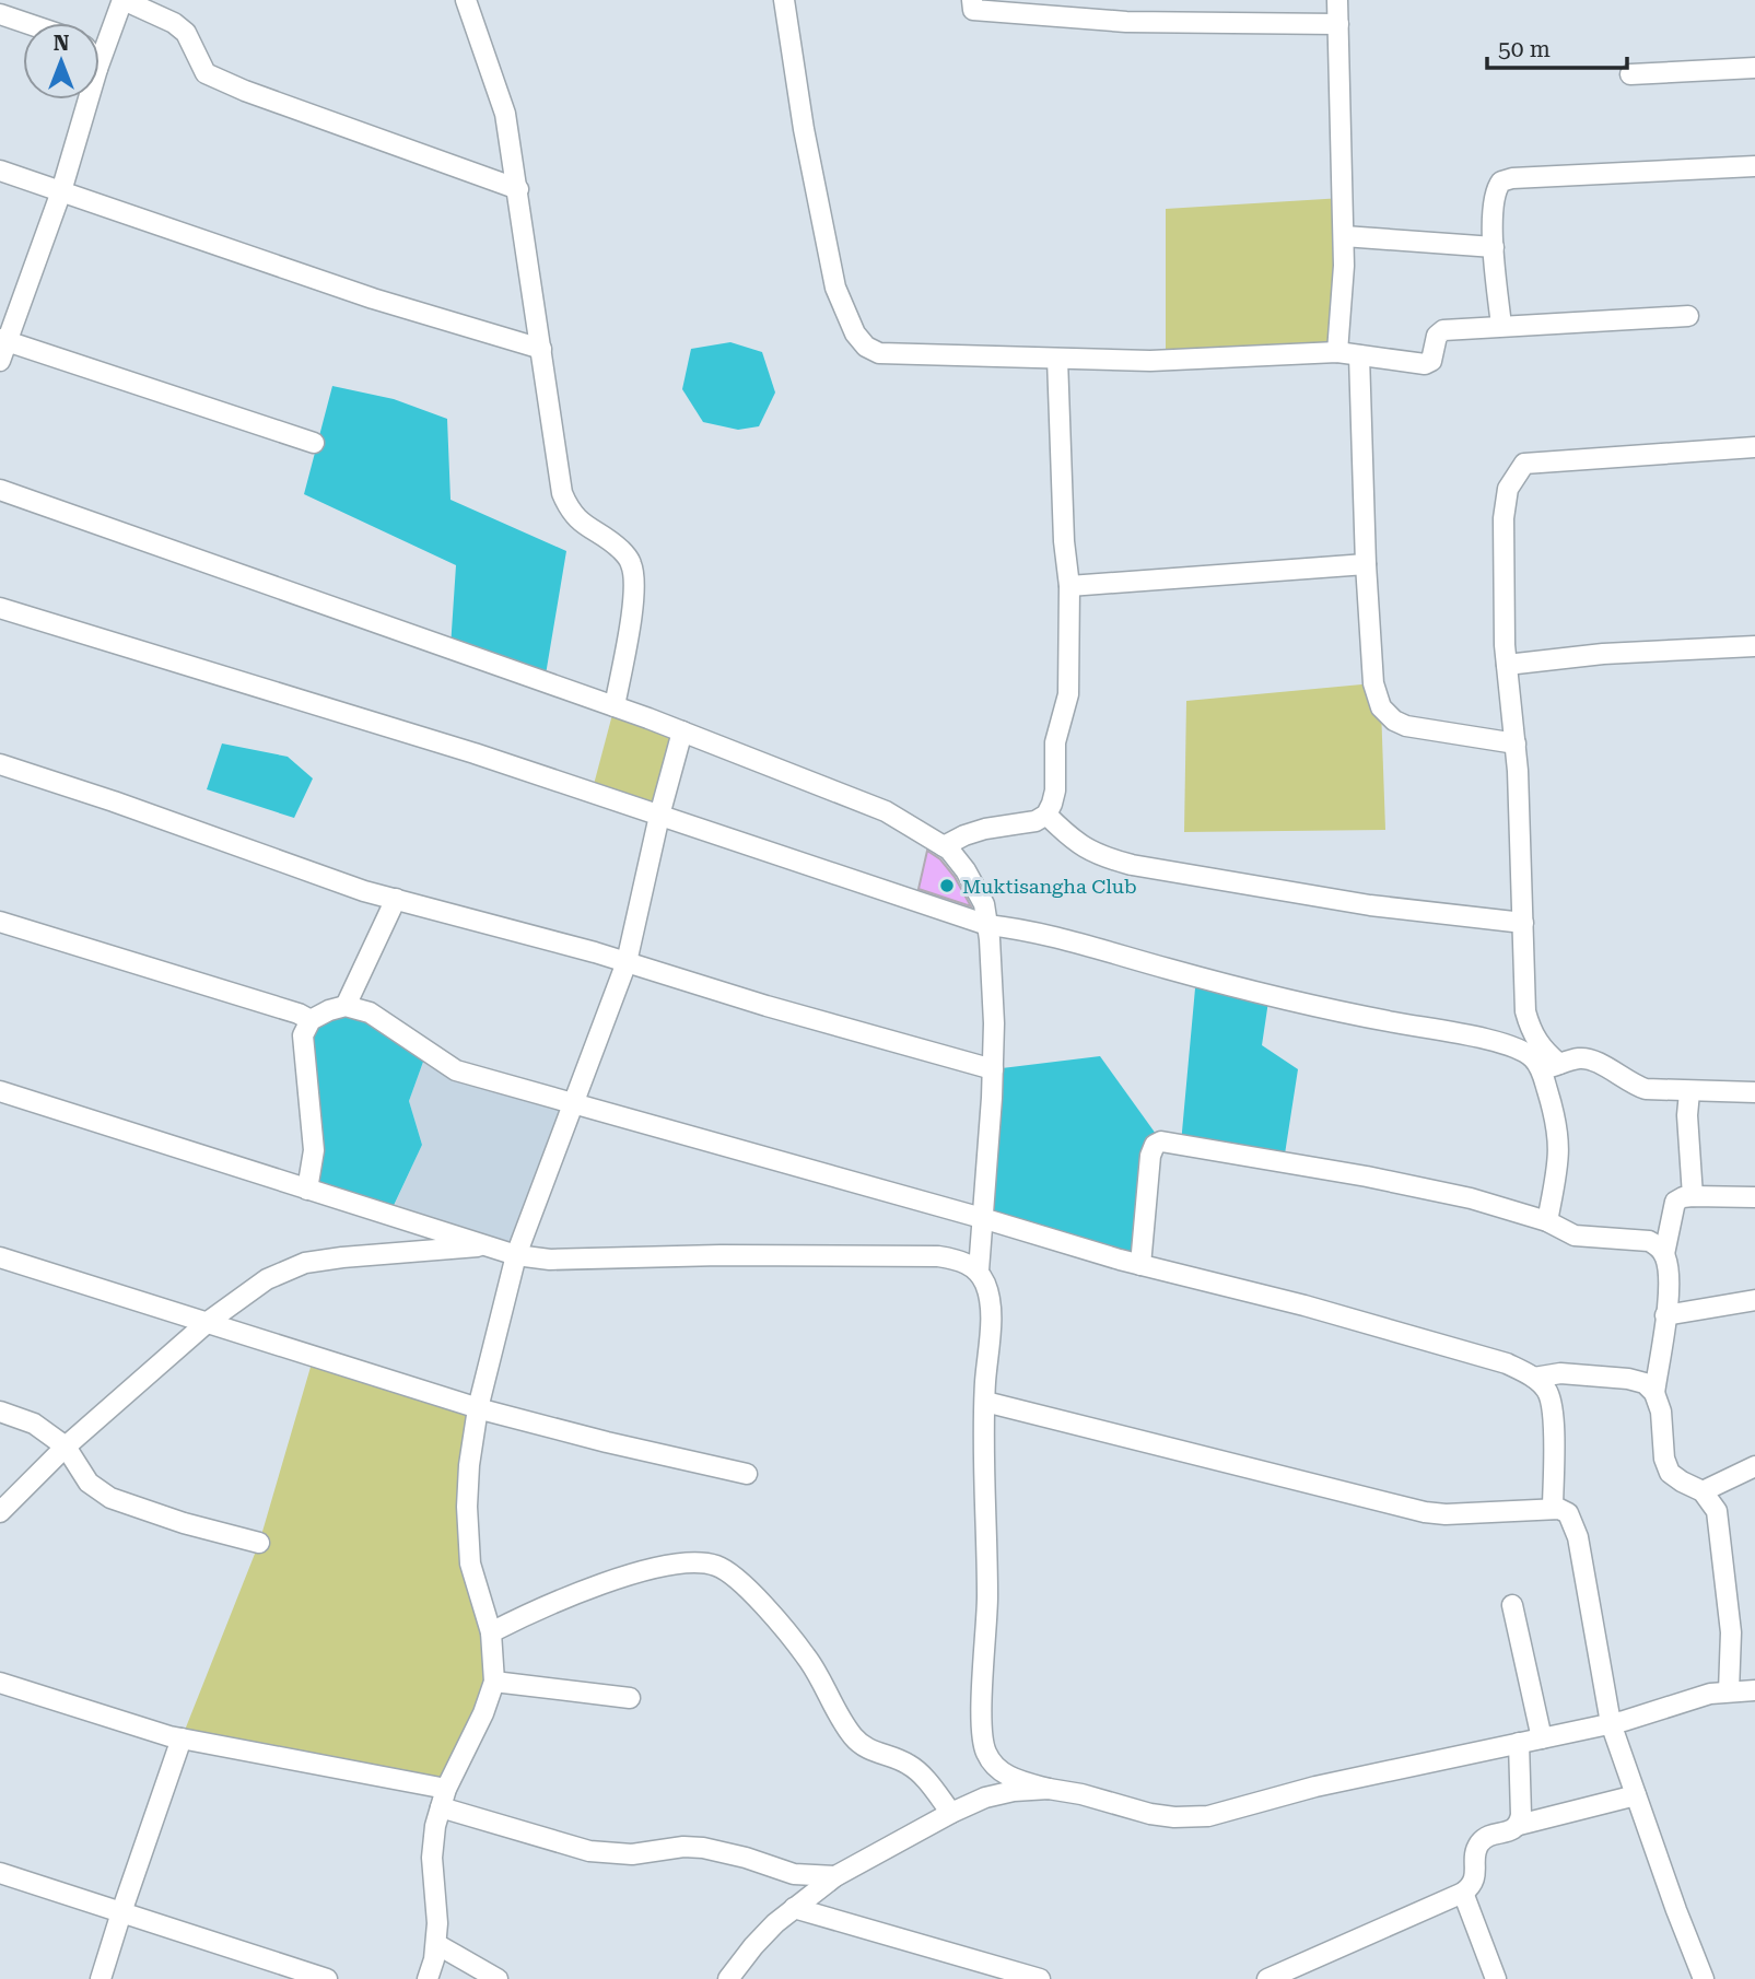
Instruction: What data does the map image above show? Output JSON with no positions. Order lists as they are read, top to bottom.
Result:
{
  "places": ["Muktisangha Club"],
  "scale_bar": "50 m",
  "north": "top"
}
